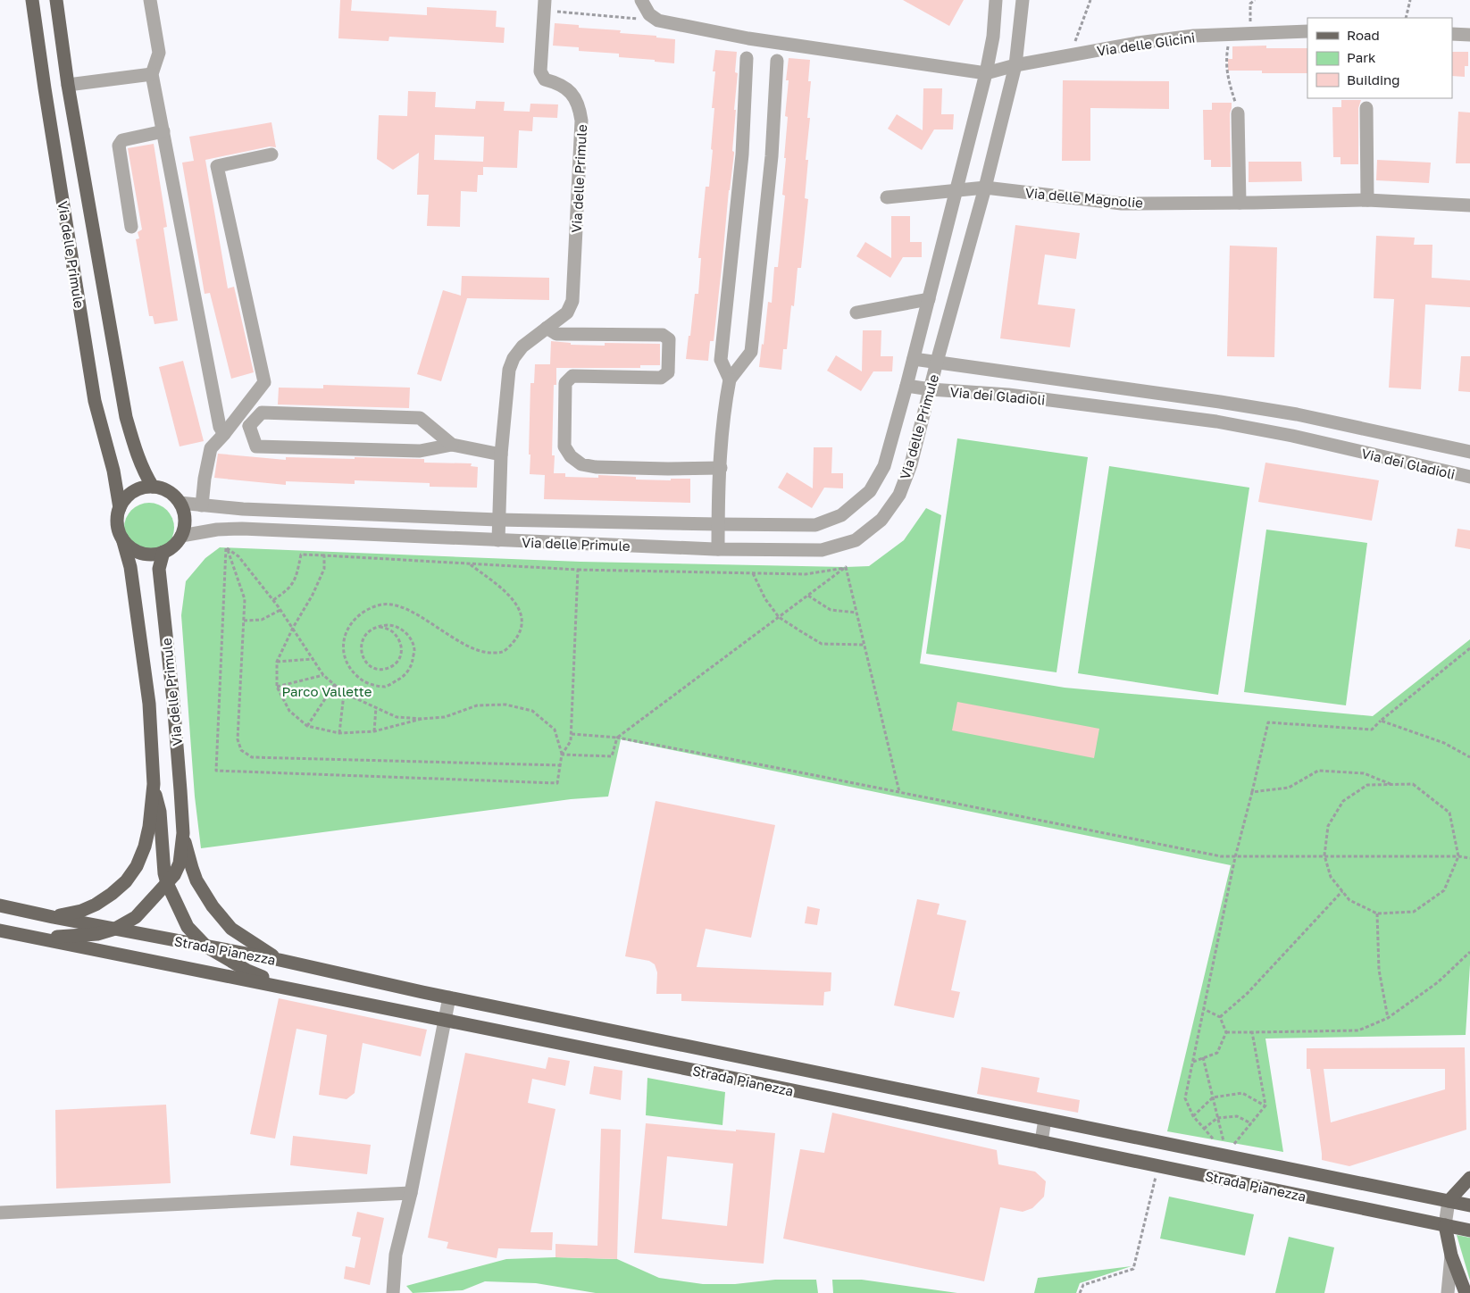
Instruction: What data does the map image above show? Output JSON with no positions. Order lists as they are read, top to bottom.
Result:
{
  "streets": {
    "main road": ["Via delle Primule", "Strada Pianezza"],
    "street": ["Via delle Glicini", "Via delle Magnolie", "Via dei Gladioli"]
  },
  "crossings": [
    ["Via delle Glicini", "Via delle Primule"],
    ["Via delle Primule", "Via delle Magnolie"],
    ["Via delle Primule", "Via dei Gladioli"],
    ["Via delle Primule", "Strada Pianezza"]
  ],
  "parks": ["Parco Vallette"],
  "legend": ["Road", "Park", "Building"]
}
